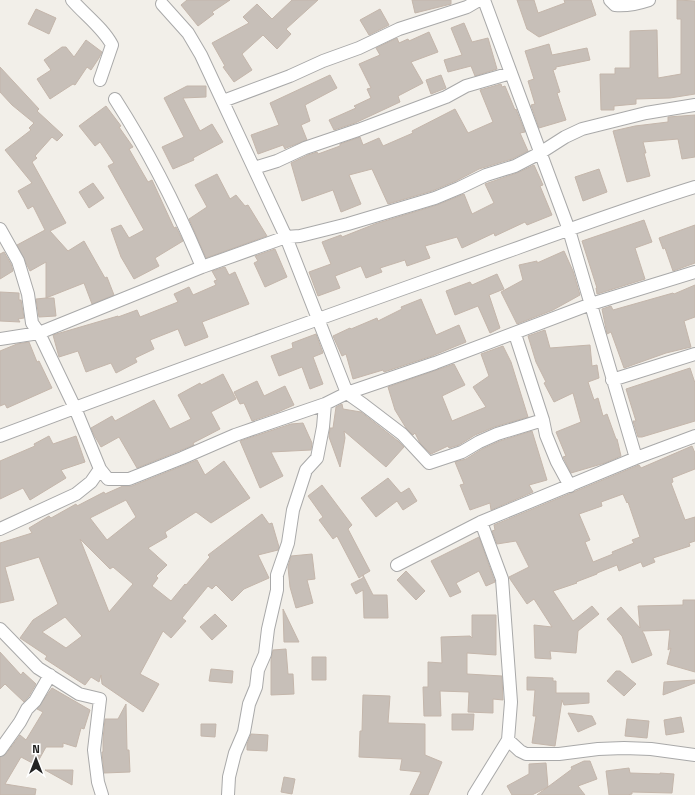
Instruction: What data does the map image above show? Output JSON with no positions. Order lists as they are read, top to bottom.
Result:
{
  "north": "top"
}
